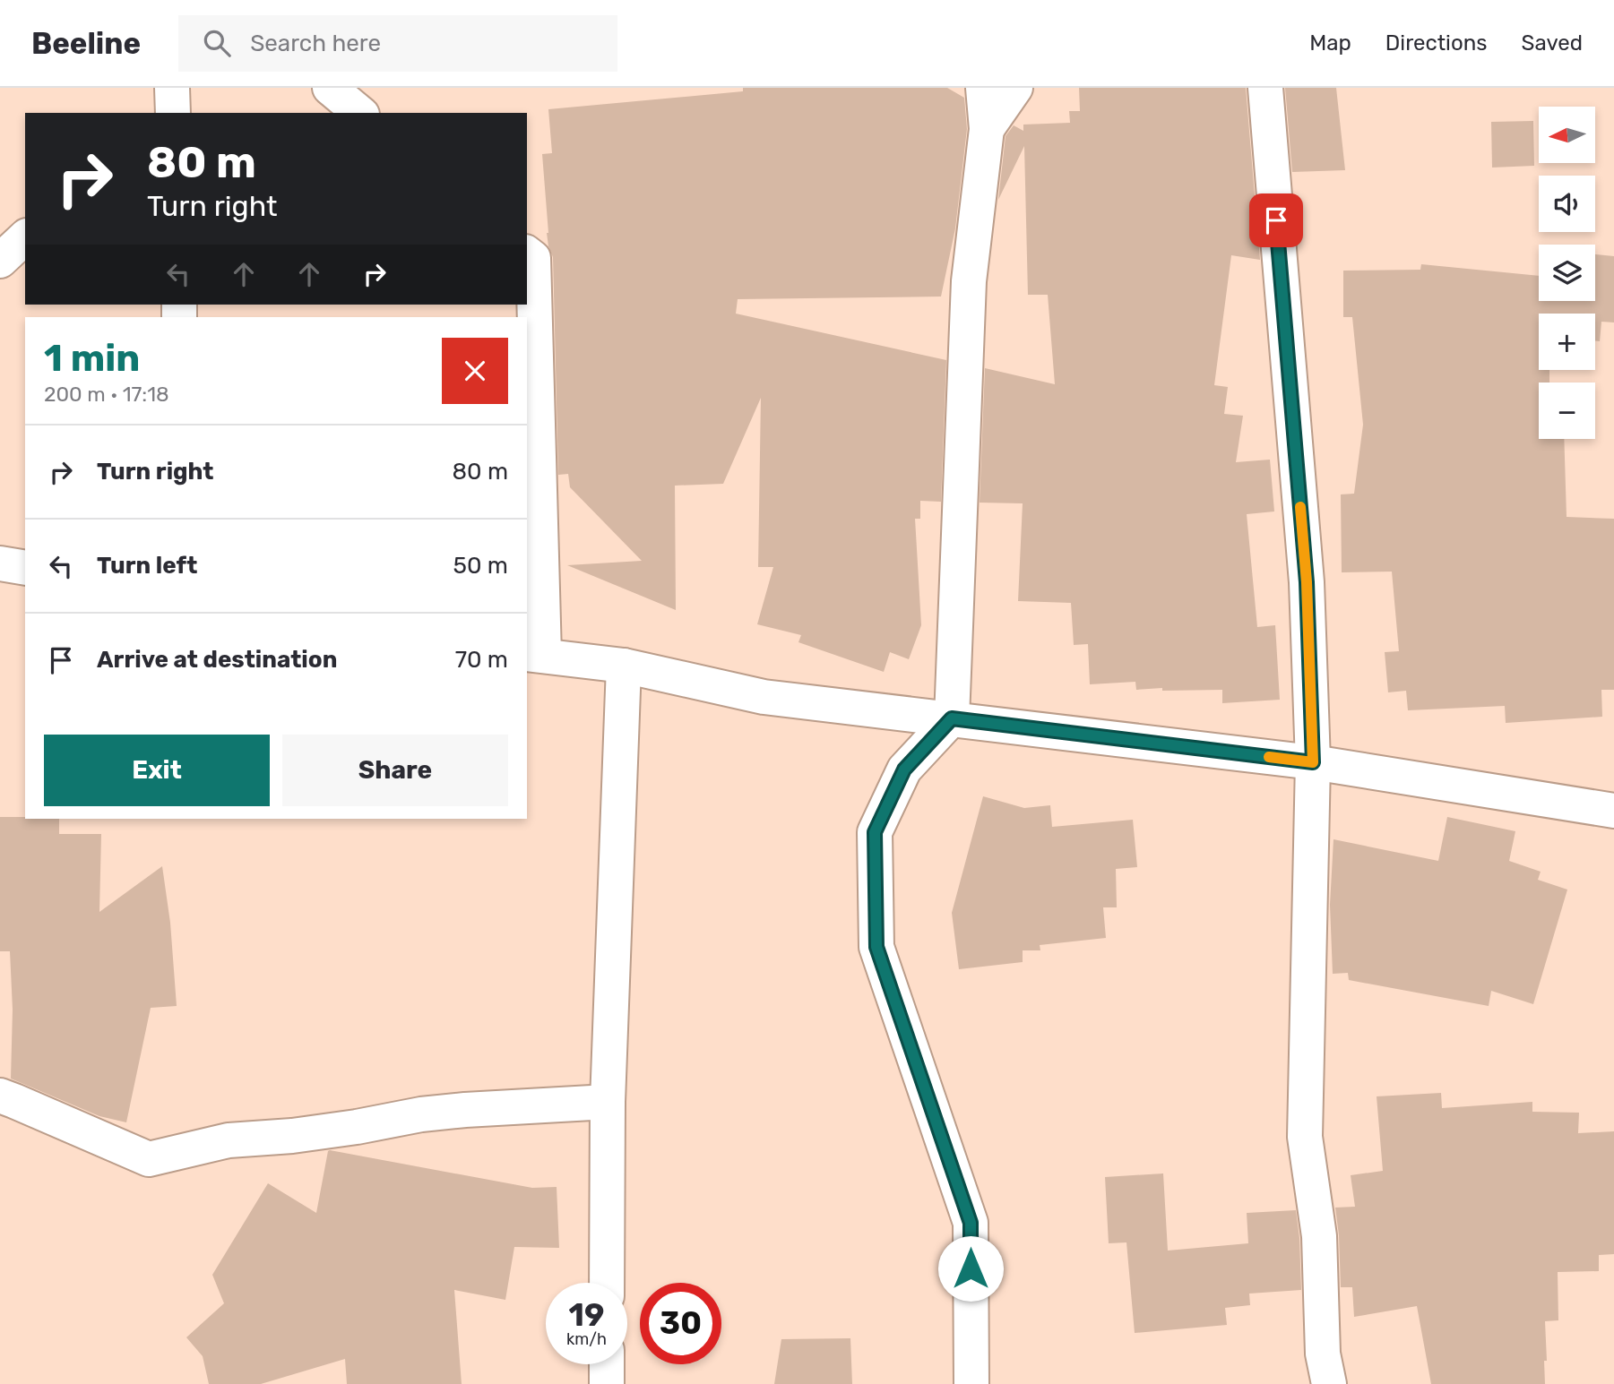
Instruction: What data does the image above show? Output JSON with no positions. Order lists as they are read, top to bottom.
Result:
{
  "north": "left",
  "page": {
    "header": "Beeline",
    "search": "Search here",
    "nav": ["Map", "Directions", "Saved"],
    "map_buttons": ["+", "−"],
    "turn": ["80 m", "Turn right"],
    "heading": ["1 min", "200 m · 17:18"],
    "list": [
      {
        "name": "Turn right",
        "value": "80 m"
      },
      {
        "name": "Turn left",
        "value": "50 m"
      },
      {
        "name": "Arrive at destination",
        "value": "70 m"
      }
    ],
    "buttons": ["Exit", "Share"],
    "speed": "19 km/h",
    "limit": "30"
  }
}
